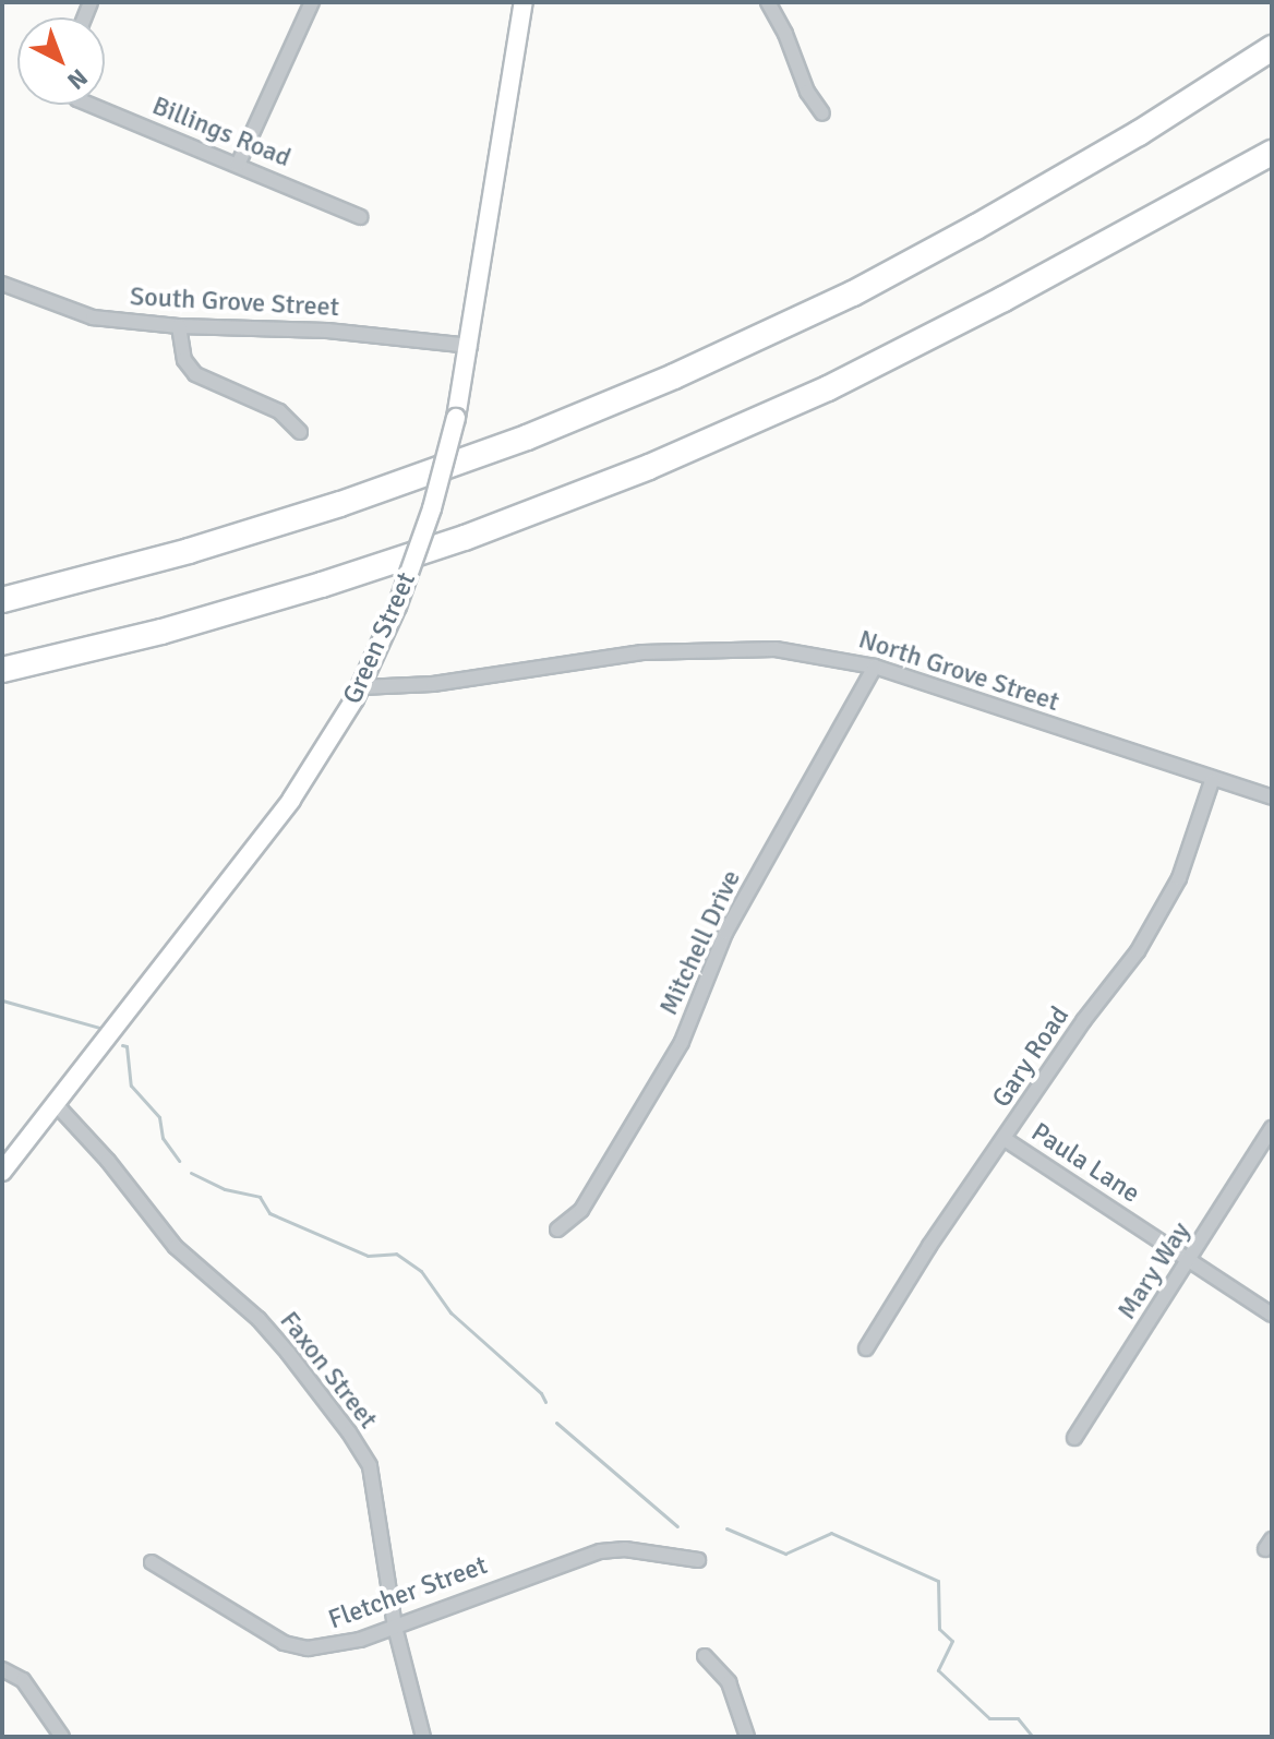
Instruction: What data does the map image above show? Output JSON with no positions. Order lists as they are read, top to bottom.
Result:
{
  "streets": {
    "main road": ["Green Street"],
    "street": [
      "Billings Road",
      "South Grove Street",
      "North Grove Street",
      "Mitchell Drive",
      "Gary Road",
      "Paula Lane",
      "Mary Way",
      "Faxon Street",
      "Fletcher Street"
    ]
  },
  "crossings": [
    ["South Grove Street", "Green Street"],
    ["Green Street", "North Grove Street"],
    ["Green Street", "Faxon Street"],
    ["North Grove Street", "Mitchell Drive"],
    ["North Grove Street", "Gary Road"],
    ["Gary Road", "Paula Lane"],
    ["Paula Lane", "Mary Way"],
    ["Faxon Street", "Fletcher Street"]
  ],
  "north": "bottom right"
}
